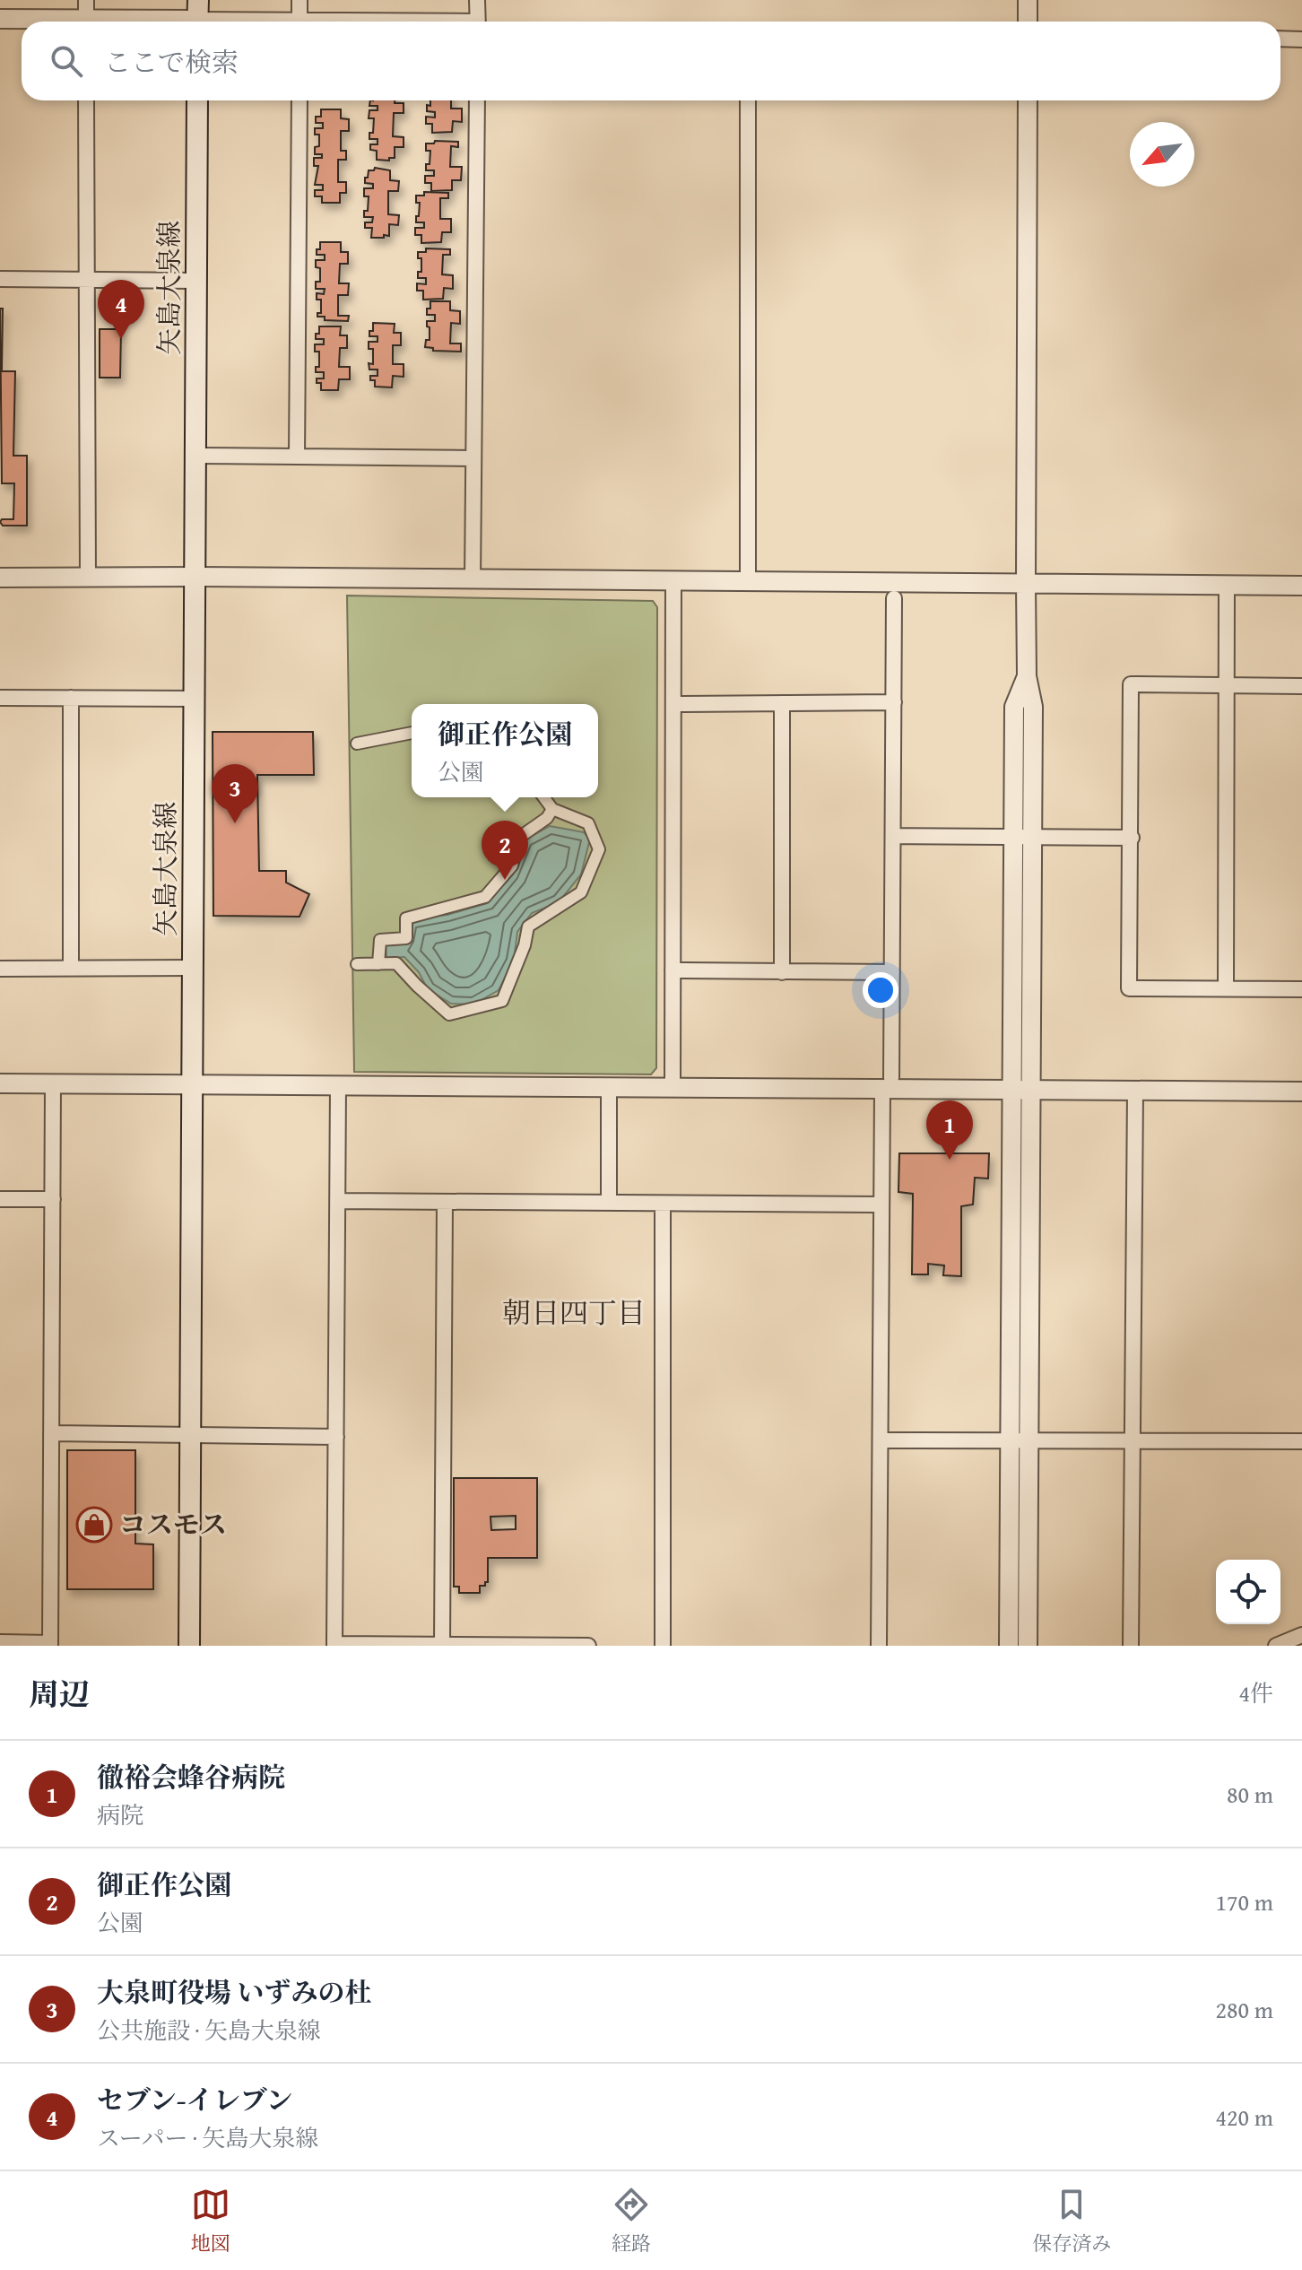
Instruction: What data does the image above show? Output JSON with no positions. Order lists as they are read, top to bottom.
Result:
{
  "streets": {
    "main road": ["矢島大泉線"]
  },
  "districts": ["朝日四丁目"],
  "places": {
    "shop": ["コスモス"]
  },
  "north": "bottom left",
  "page": {
    "search": "ここで検索",
    "pins": [
      "4",
      "3",
      "2",
      "1"
    ],
    "popup": ["御正作公園", "公園"],
    "heading": ["周辺", "4件"],
    "list": [
      {
        "mark": "1",
        "name": "徹裕会蜂谷病院",
        "note": "病院",
        "value": "80 m"
      },
      {
        "mark": "2",
        "name": "御正作公園",
        "note": "公園",
        "value": "170 m"
      },
      {
        "mark": "3",
        "name": "大泉町役場 いずみの杜",
        "note": "公共施設 · 矢島大泉線",
        "value": "280 m"
      },
      {
        "mark": "4",
        "name": "セブン-イレブン",
        "note": "スーパー · 矢島大泉線",
        "value": "420 m"
      }
    ],
    "nav": ["地図", "経路", "保存済み"]
  }
}
